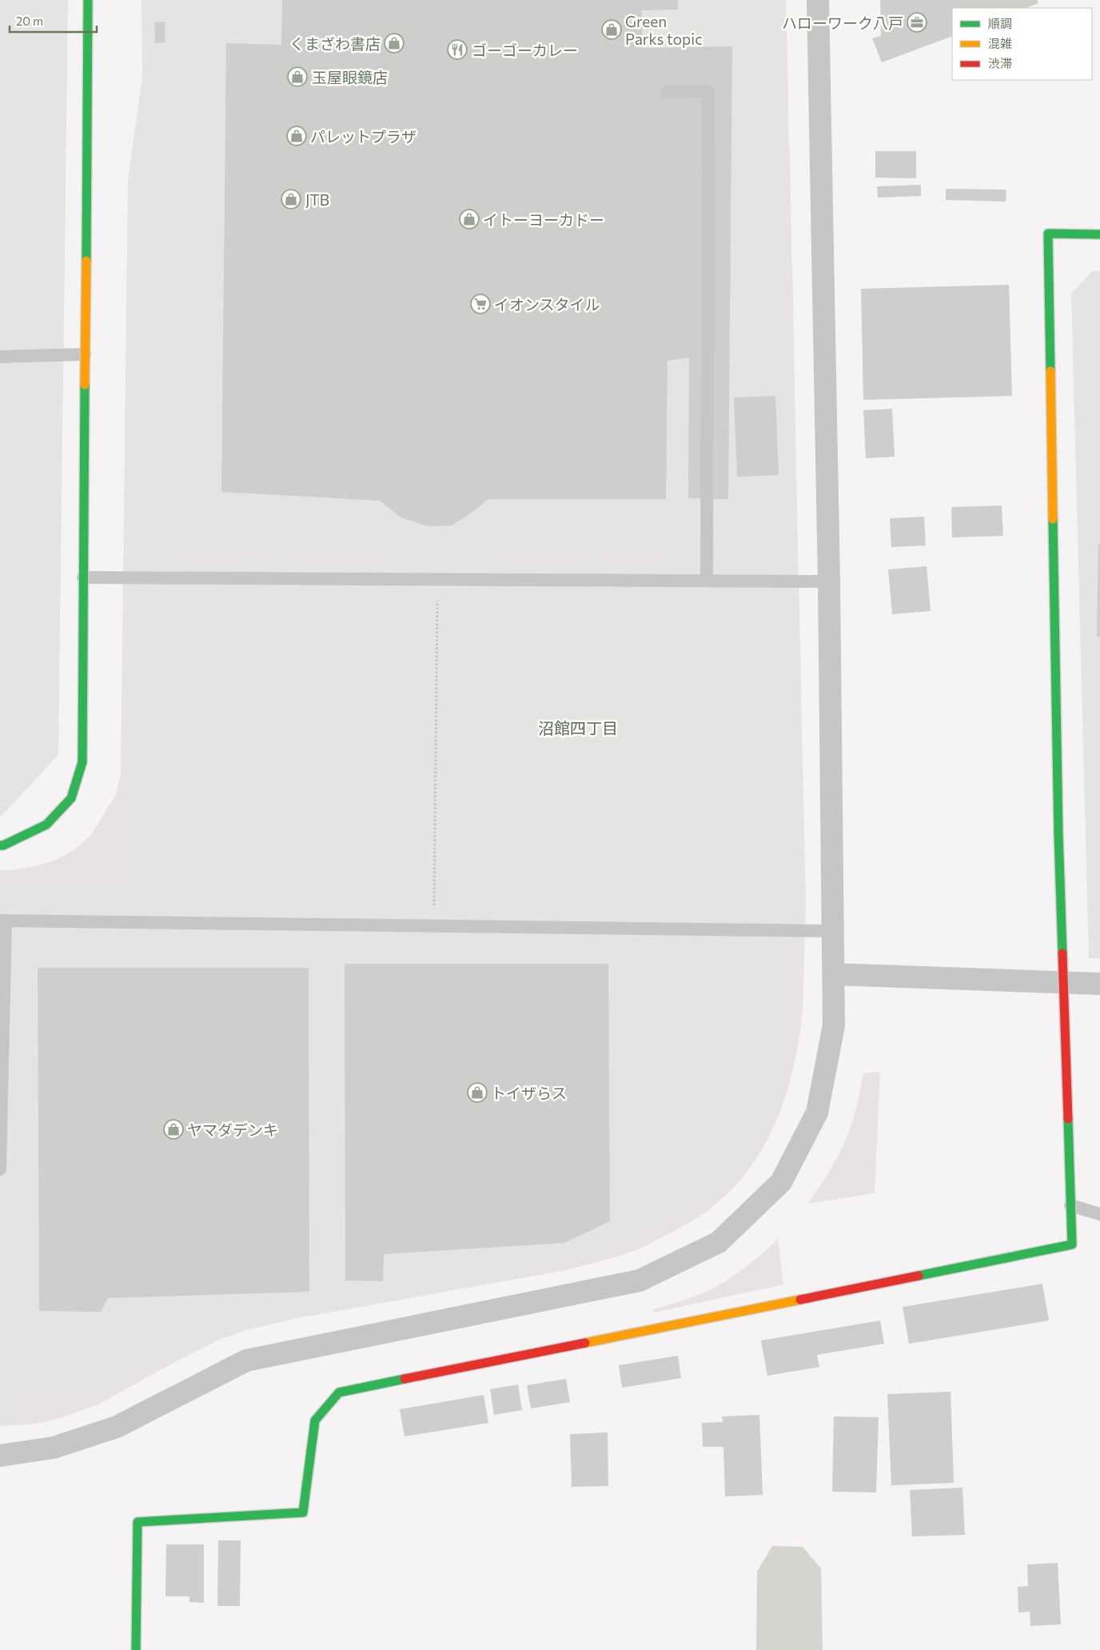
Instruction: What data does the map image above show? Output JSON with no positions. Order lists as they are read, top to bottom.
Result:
{
  "districts": ["沼館四丁目"],
  "places": {
    "office": ["ハローワーク八戸"],
    "shop": [
      "Green Parks topic",
      "くまざわ書店",
      "玉屋眼鏡店",
      "パレットプラザ",
      "JTB",
      "イトーヨーカドー",
      "トイザらス",
      "ヤマダデンキ"
    ],
    "restaurant": ["ゴーゴーカレー"],
    "supermarket": ["イオンスタイル"]
  },
  "legend": ["順調", "混雑", "渋滞"],
  "scale_bar": "20 m"
}
